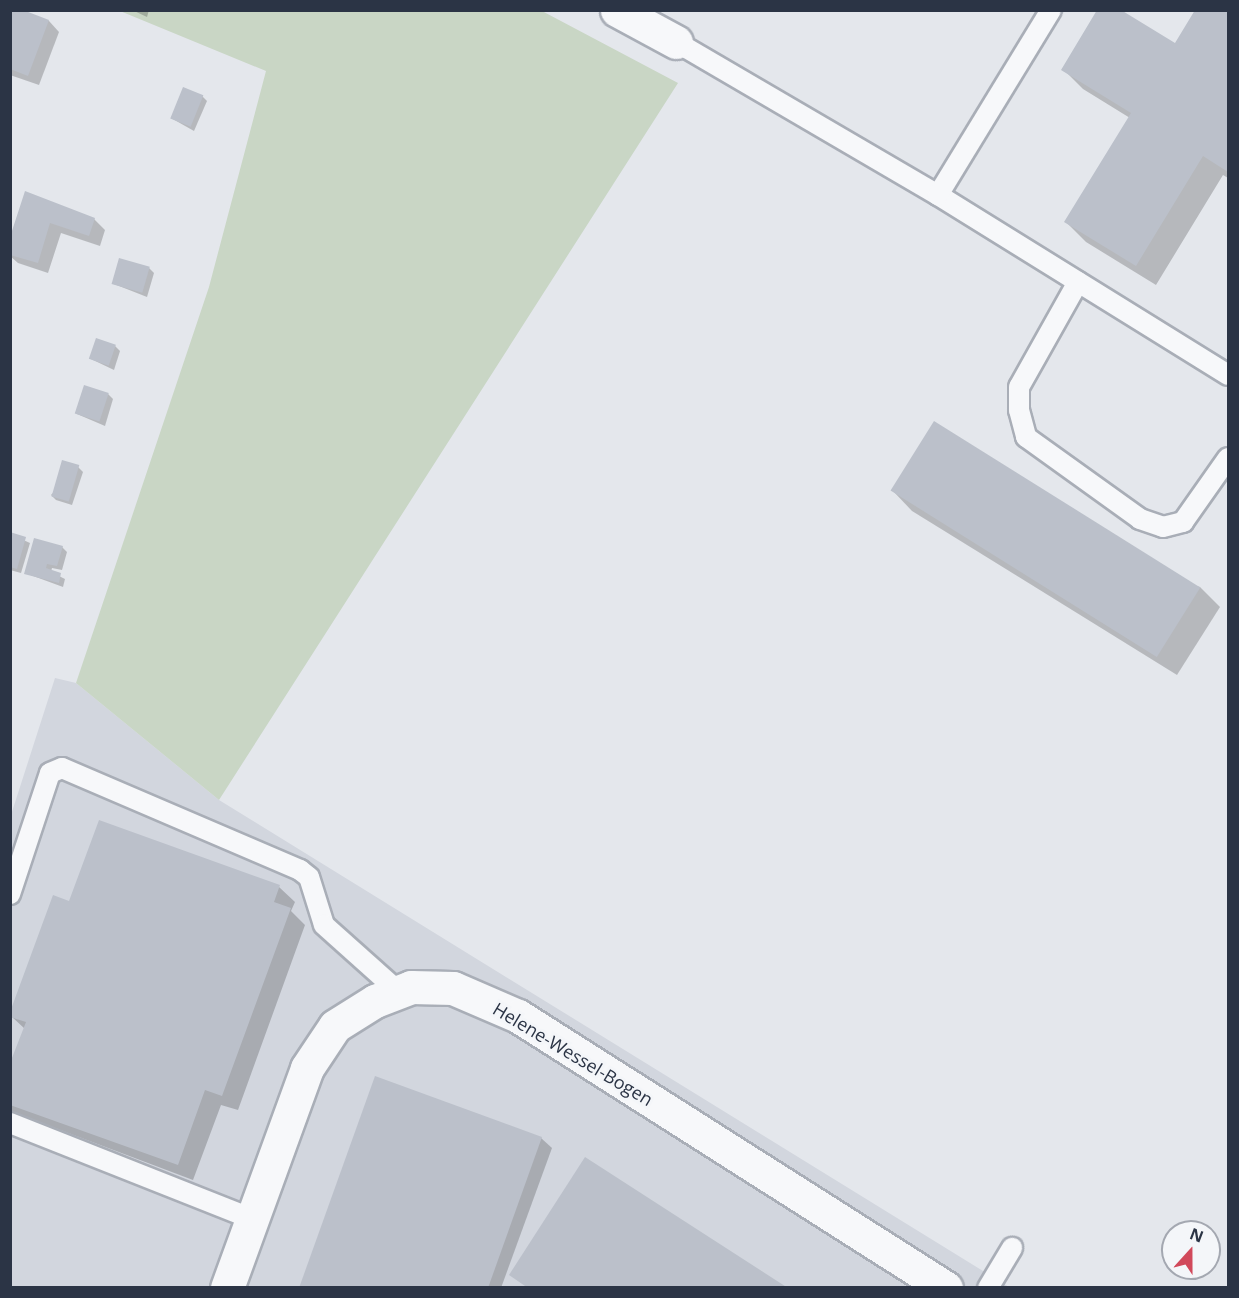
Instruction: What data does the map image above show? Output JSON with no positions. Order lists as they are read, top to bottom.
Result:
{
  "streets": {
    "street": ["Helene-Wessel-Bogen"]
  },
  "north": "top"
}
